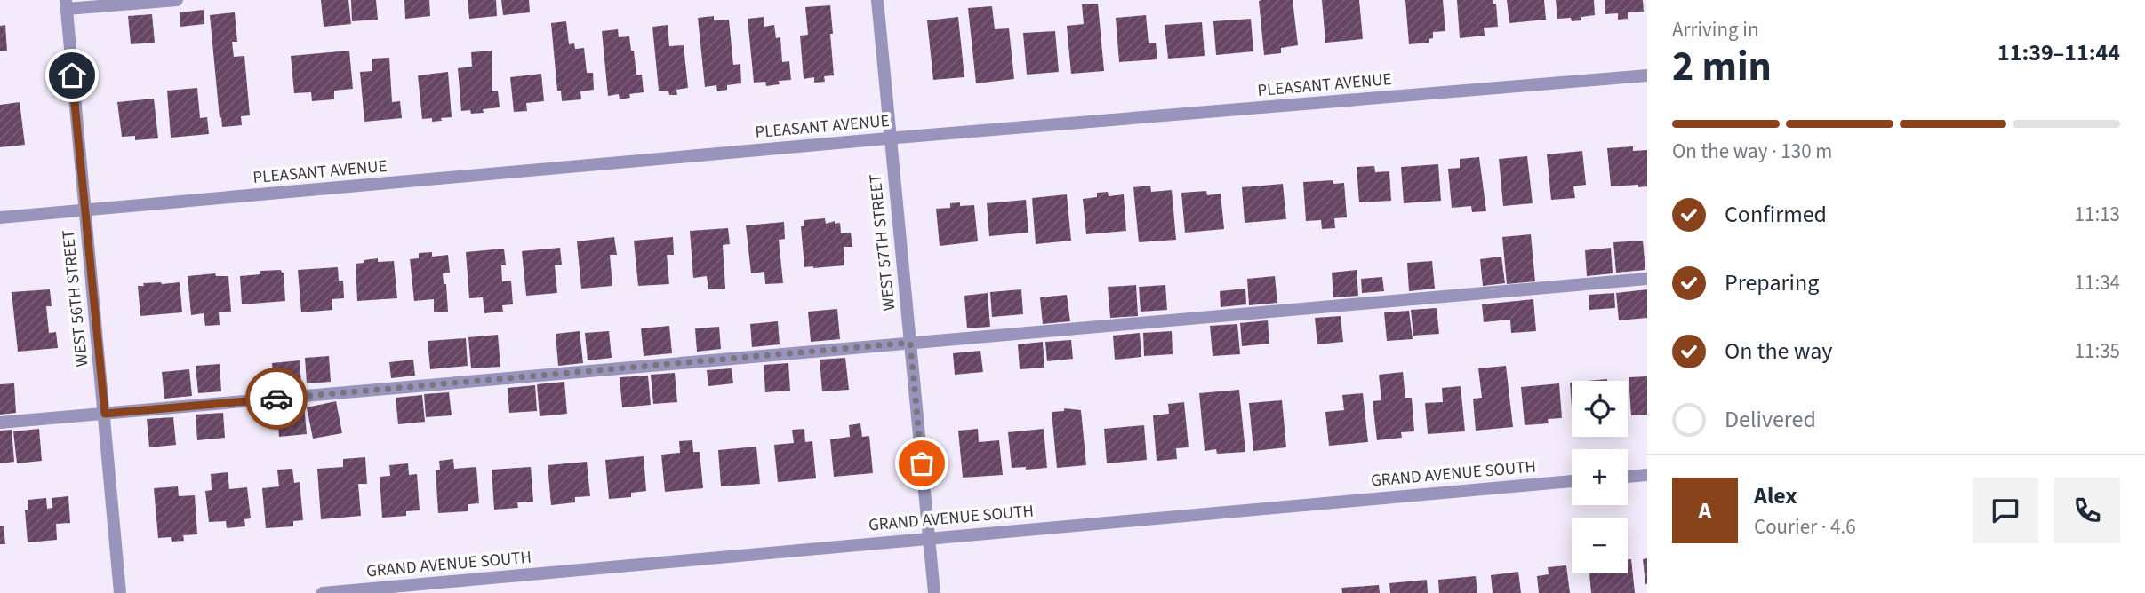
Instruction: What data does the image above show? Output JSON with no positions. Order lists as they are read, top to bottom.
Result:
{
  "streets": {
    "street": [
      "PLEASANT AVENUE",
      "WEST 57TH STREET",
      "WEST 56TH STREET",
      "GRAND AVENUE SOUTH"
    ]
  },
  "crossings": [
    ["PLEASANT AVENUE", "WEST 57TH STREET"],
    ["PLEASANT AVENUE", "WEST 56TH STREET"],
    ["WEST 57TH STREET", "GRAND AVENUE SOUTH"]
  ],
  "page": {
    "heading": ["2 min", "Arriving in", "11:39–11:44"],
    "panel": ["Alex", "Courier · 4.6"],
    "bar": "On the way · 130 m",
    "list": [
      ["Confirmed", "11:13"],
      ["Preparing", "11:34"],
      ["On the way", "11:35"],
      "Delivered"
    ],
    "map_buttons": ["+", "−"],
    "round": "A"
  }
}
